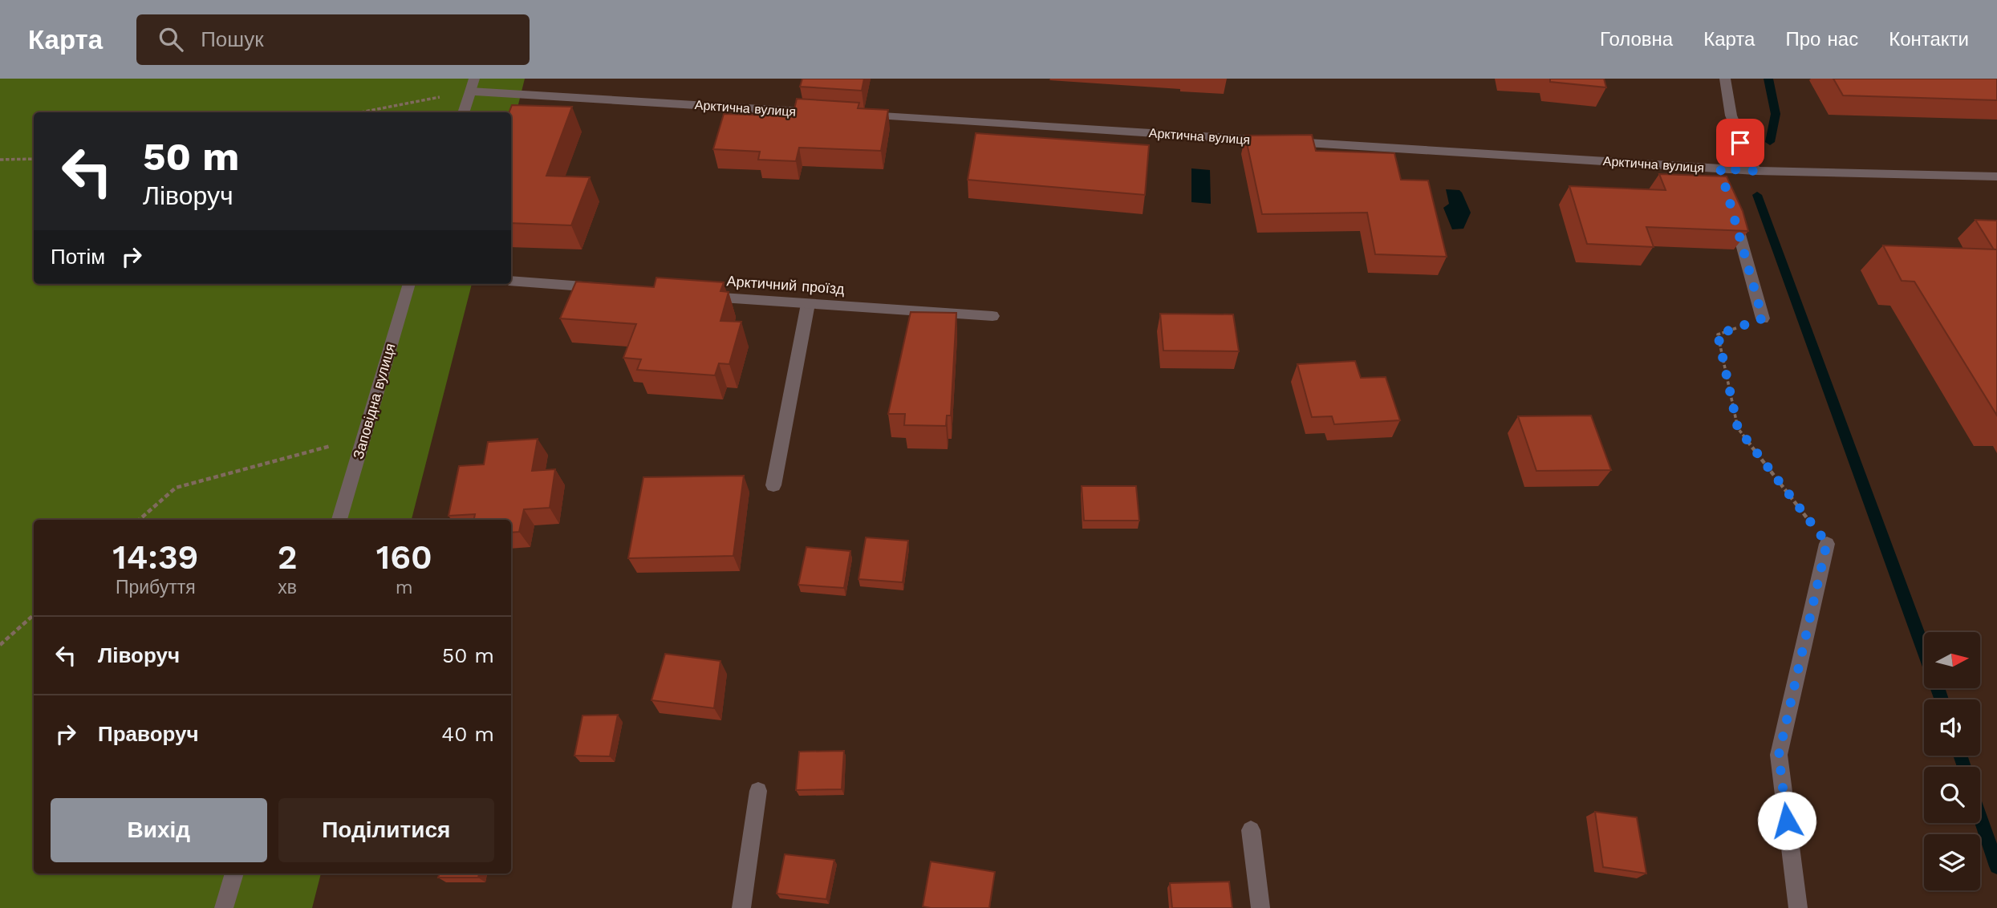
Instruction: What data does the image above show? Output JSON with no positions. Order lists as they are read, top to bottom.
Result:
{
  "streets": {
    "street": ["Арктична вулиця", "Арктичний проїзд", "Заповідна вулиця"]
  },
  "north": "right",
  "page": {
    "header": "Карта",
    "search": "Пошук",
    "nav": [
      "Головна",
      "Карта",
      "Про нас",
      "Контакти"
    ],
    "turn": ["50 m", "Ліворуч"],
    "then": "Потім",
    "eta": [
      "14:39",
      "Прибуття",
      "2",
      "хв",
      "160",
      "m"
    ],
    "list": [
      {
        "name": "Ліворуч",
        "value": "50 m"
      },
      {
        "name": "Праворуч",
        "value": "40 m"
      }
    ],
    "buttons": ["Вихід", "Поділитися"]
  }
}
